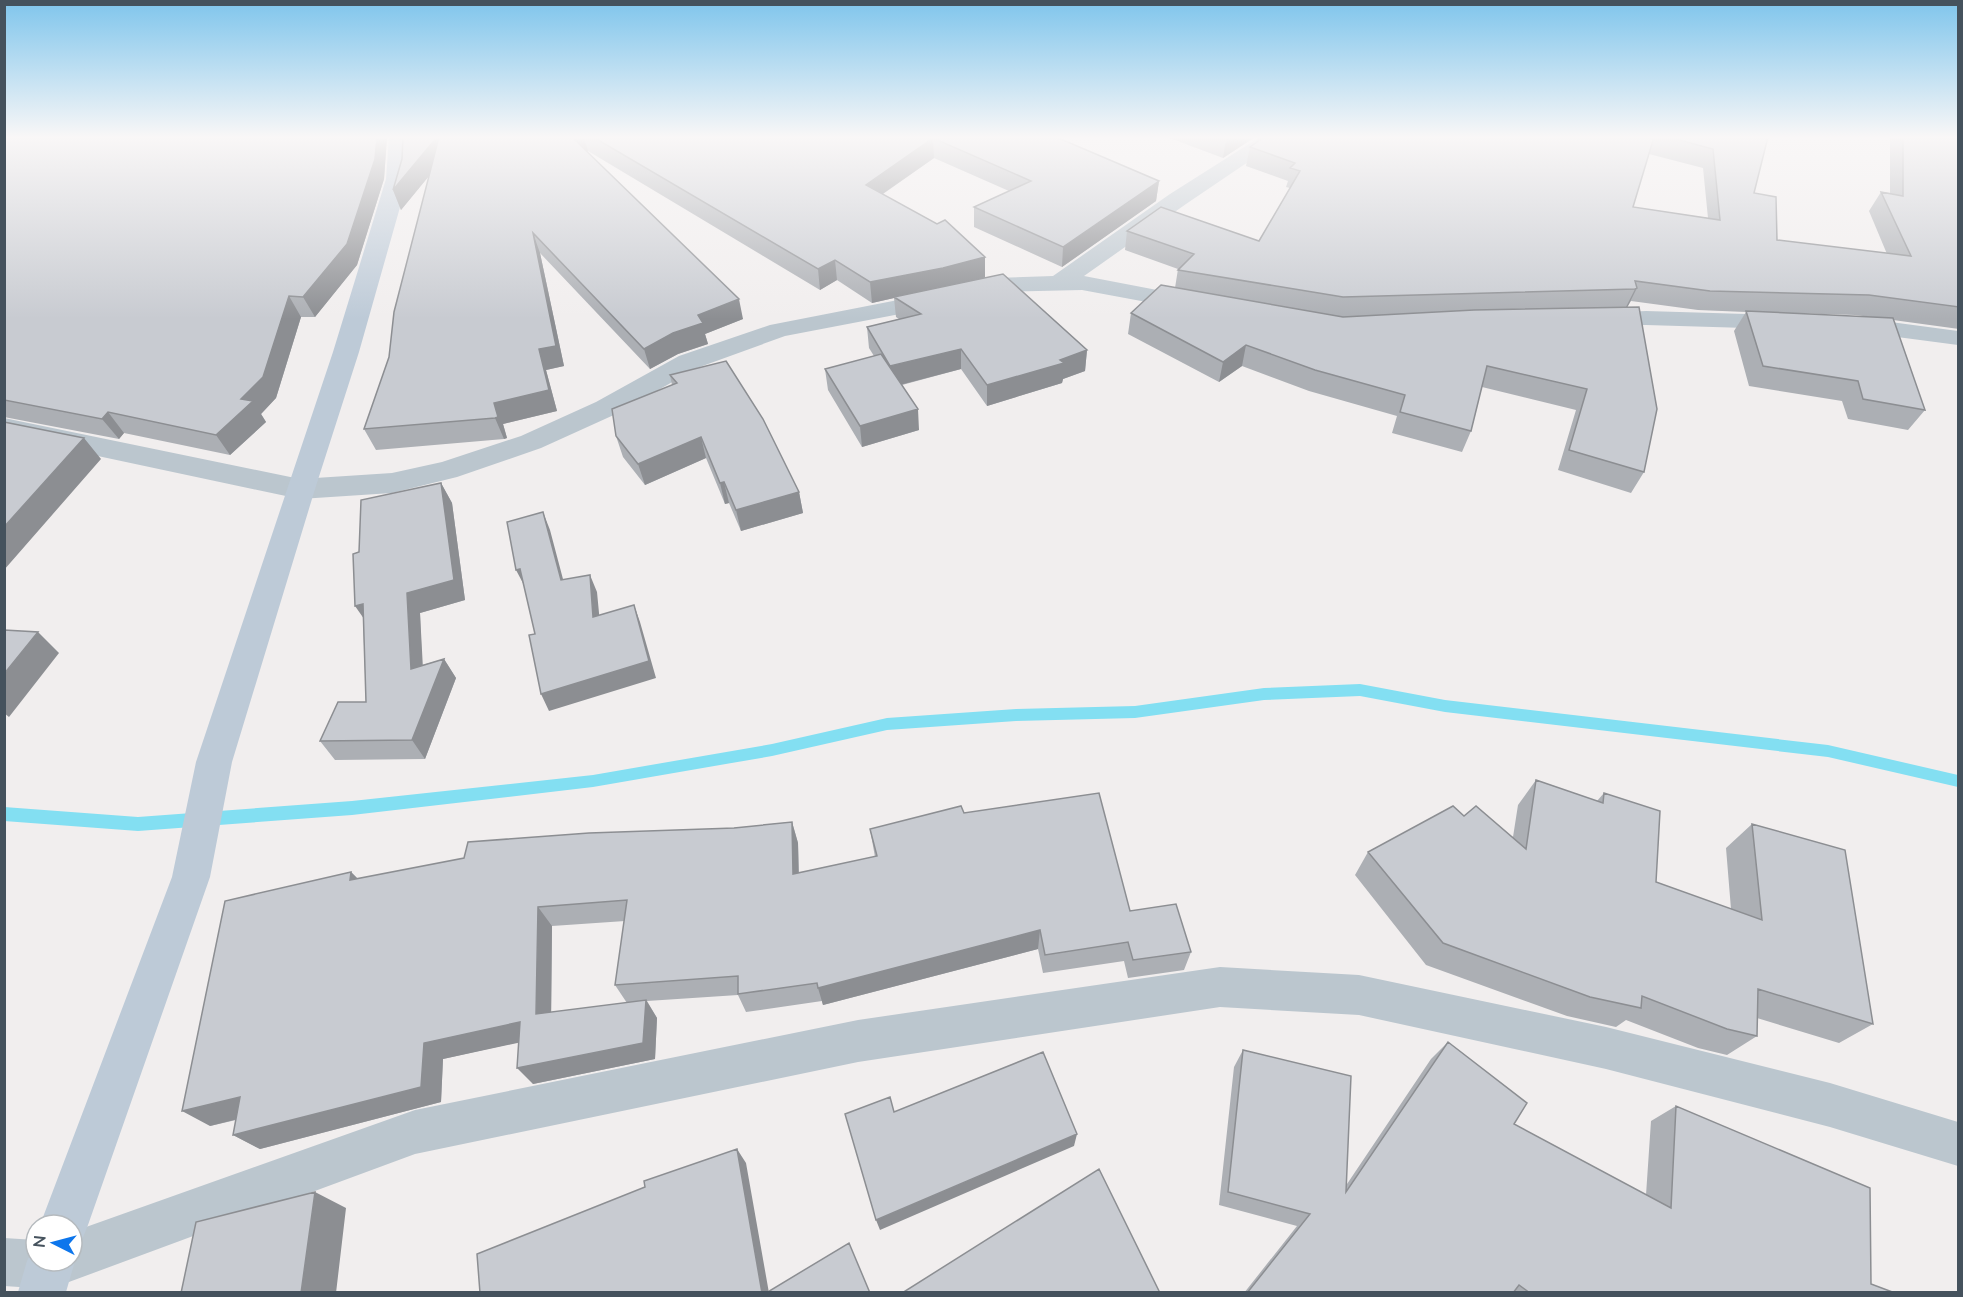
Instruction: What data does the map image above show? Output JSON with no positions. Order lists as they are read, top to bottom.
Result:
{
  "north": "left"
}
